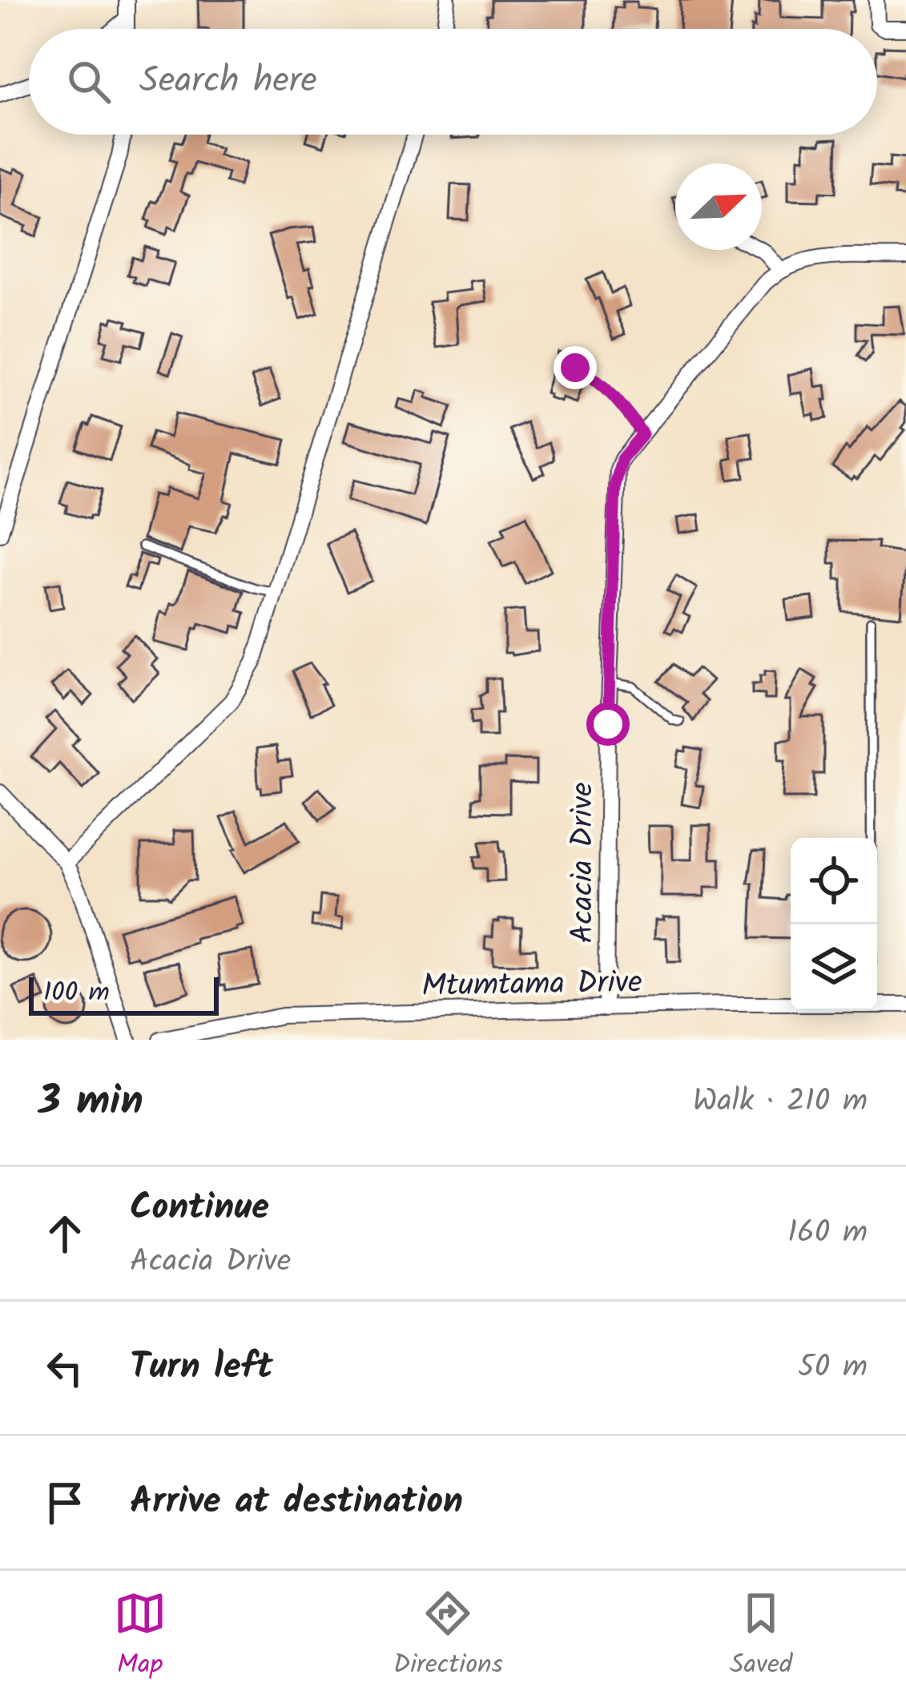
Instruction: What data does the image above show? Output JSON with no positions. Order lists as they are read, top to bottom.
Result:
{
  "streets": {
    "street": ["Acacia Drive", "Mtumtama Drive"]
  },
  "crossings": [
    ["Acacia Drive", "Mtumtama Drive"]
  ],
  "scale_bar": "100 m",
  "north": "top right",
  "page": {
    "search": "Search here",
    "scale": "100 m",
    "heading": ["3 min", "Walk · 210 m"],
    "list": [
      ["Continue", "Acacia Drive", "160 m"],
      ["Turn left", "50 m"],
      "Arrive at destination"
    ],
    "nav": ["Map", "Directions", "Saved"]
  }
}
